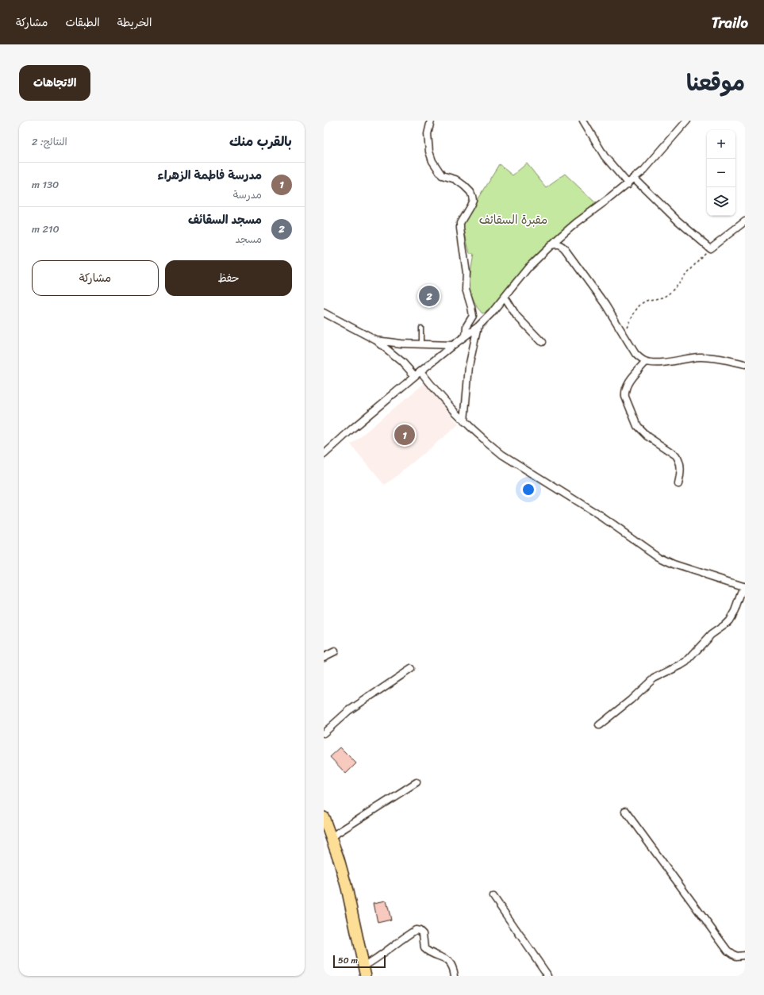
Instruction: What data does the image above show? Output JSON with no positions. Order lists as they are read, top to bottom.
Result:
{
  "parks": ["مقبرة السقائف"],
  "scale_bar": "50 m",
  "page": {
    "header": "Trailo",
    "nav": ["الخريطة", "الطبقات", "مشاركة"],
    "title": "موقعنا",
    "buttons": [
      "الاتجاهات",
      ["حفظ", "مشاركة"]
    ],
    "heading": ["بالقرب منك", "النتائج: 2"],
    "map_buttons": ["+", "−"],
    "list": [
      {
        "mark": "1",
        "name": "مدرسة فاطمة الزهراء",
        "note": "مدرسة",
        "value": "130 m"
      },
      {
        "mark": "2",
        "name": "مسجد السقائف",
        "note": "مسجد",
        "value": "210 m"
      }
    ],
    "pins": ["2", "1"],
    "scale": "50 m"
  }
}
